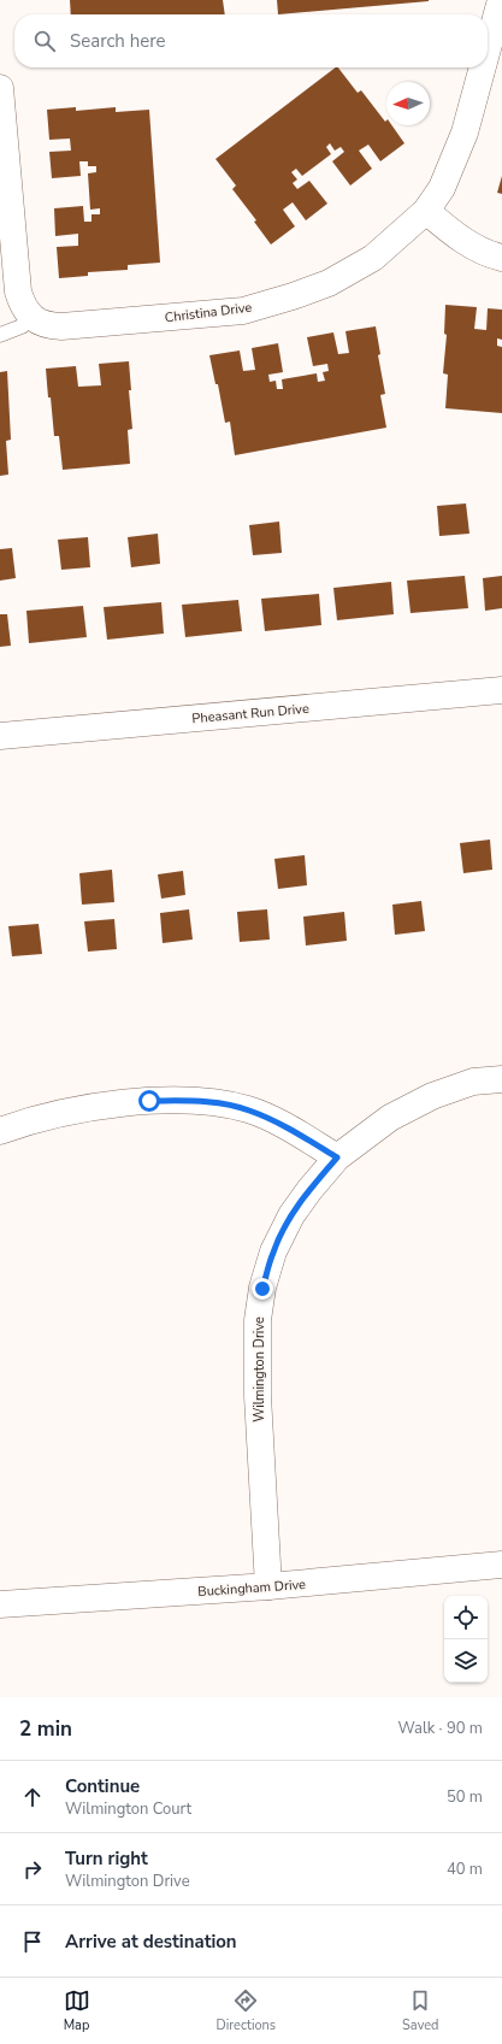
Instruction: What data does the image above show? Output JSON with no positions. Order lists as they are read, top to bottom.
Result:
{
  "streets": {
    "street": [
      "Christina Drive",
      "Pheasant Run Drive",
      "Wilmington Drive",
      "Buckingham Drive"
    ]
  },
  "crossings": [
    ["Wilmington Drive", "Buckingham Drive"]
  ],
  "north": "left",
  "page": {
    "search": "Search here",
    "heading": ["2 min", "Walk · 90 m"],
    "list": [
      ["Continue", "Wilmington Court", "50 m"],
      ["Turn right", "Wilmington Drive", "40 m"],
      "Arrive at destination"
    ],
    "nav": ["Map", "Directions", "Saved"]
  }
}
